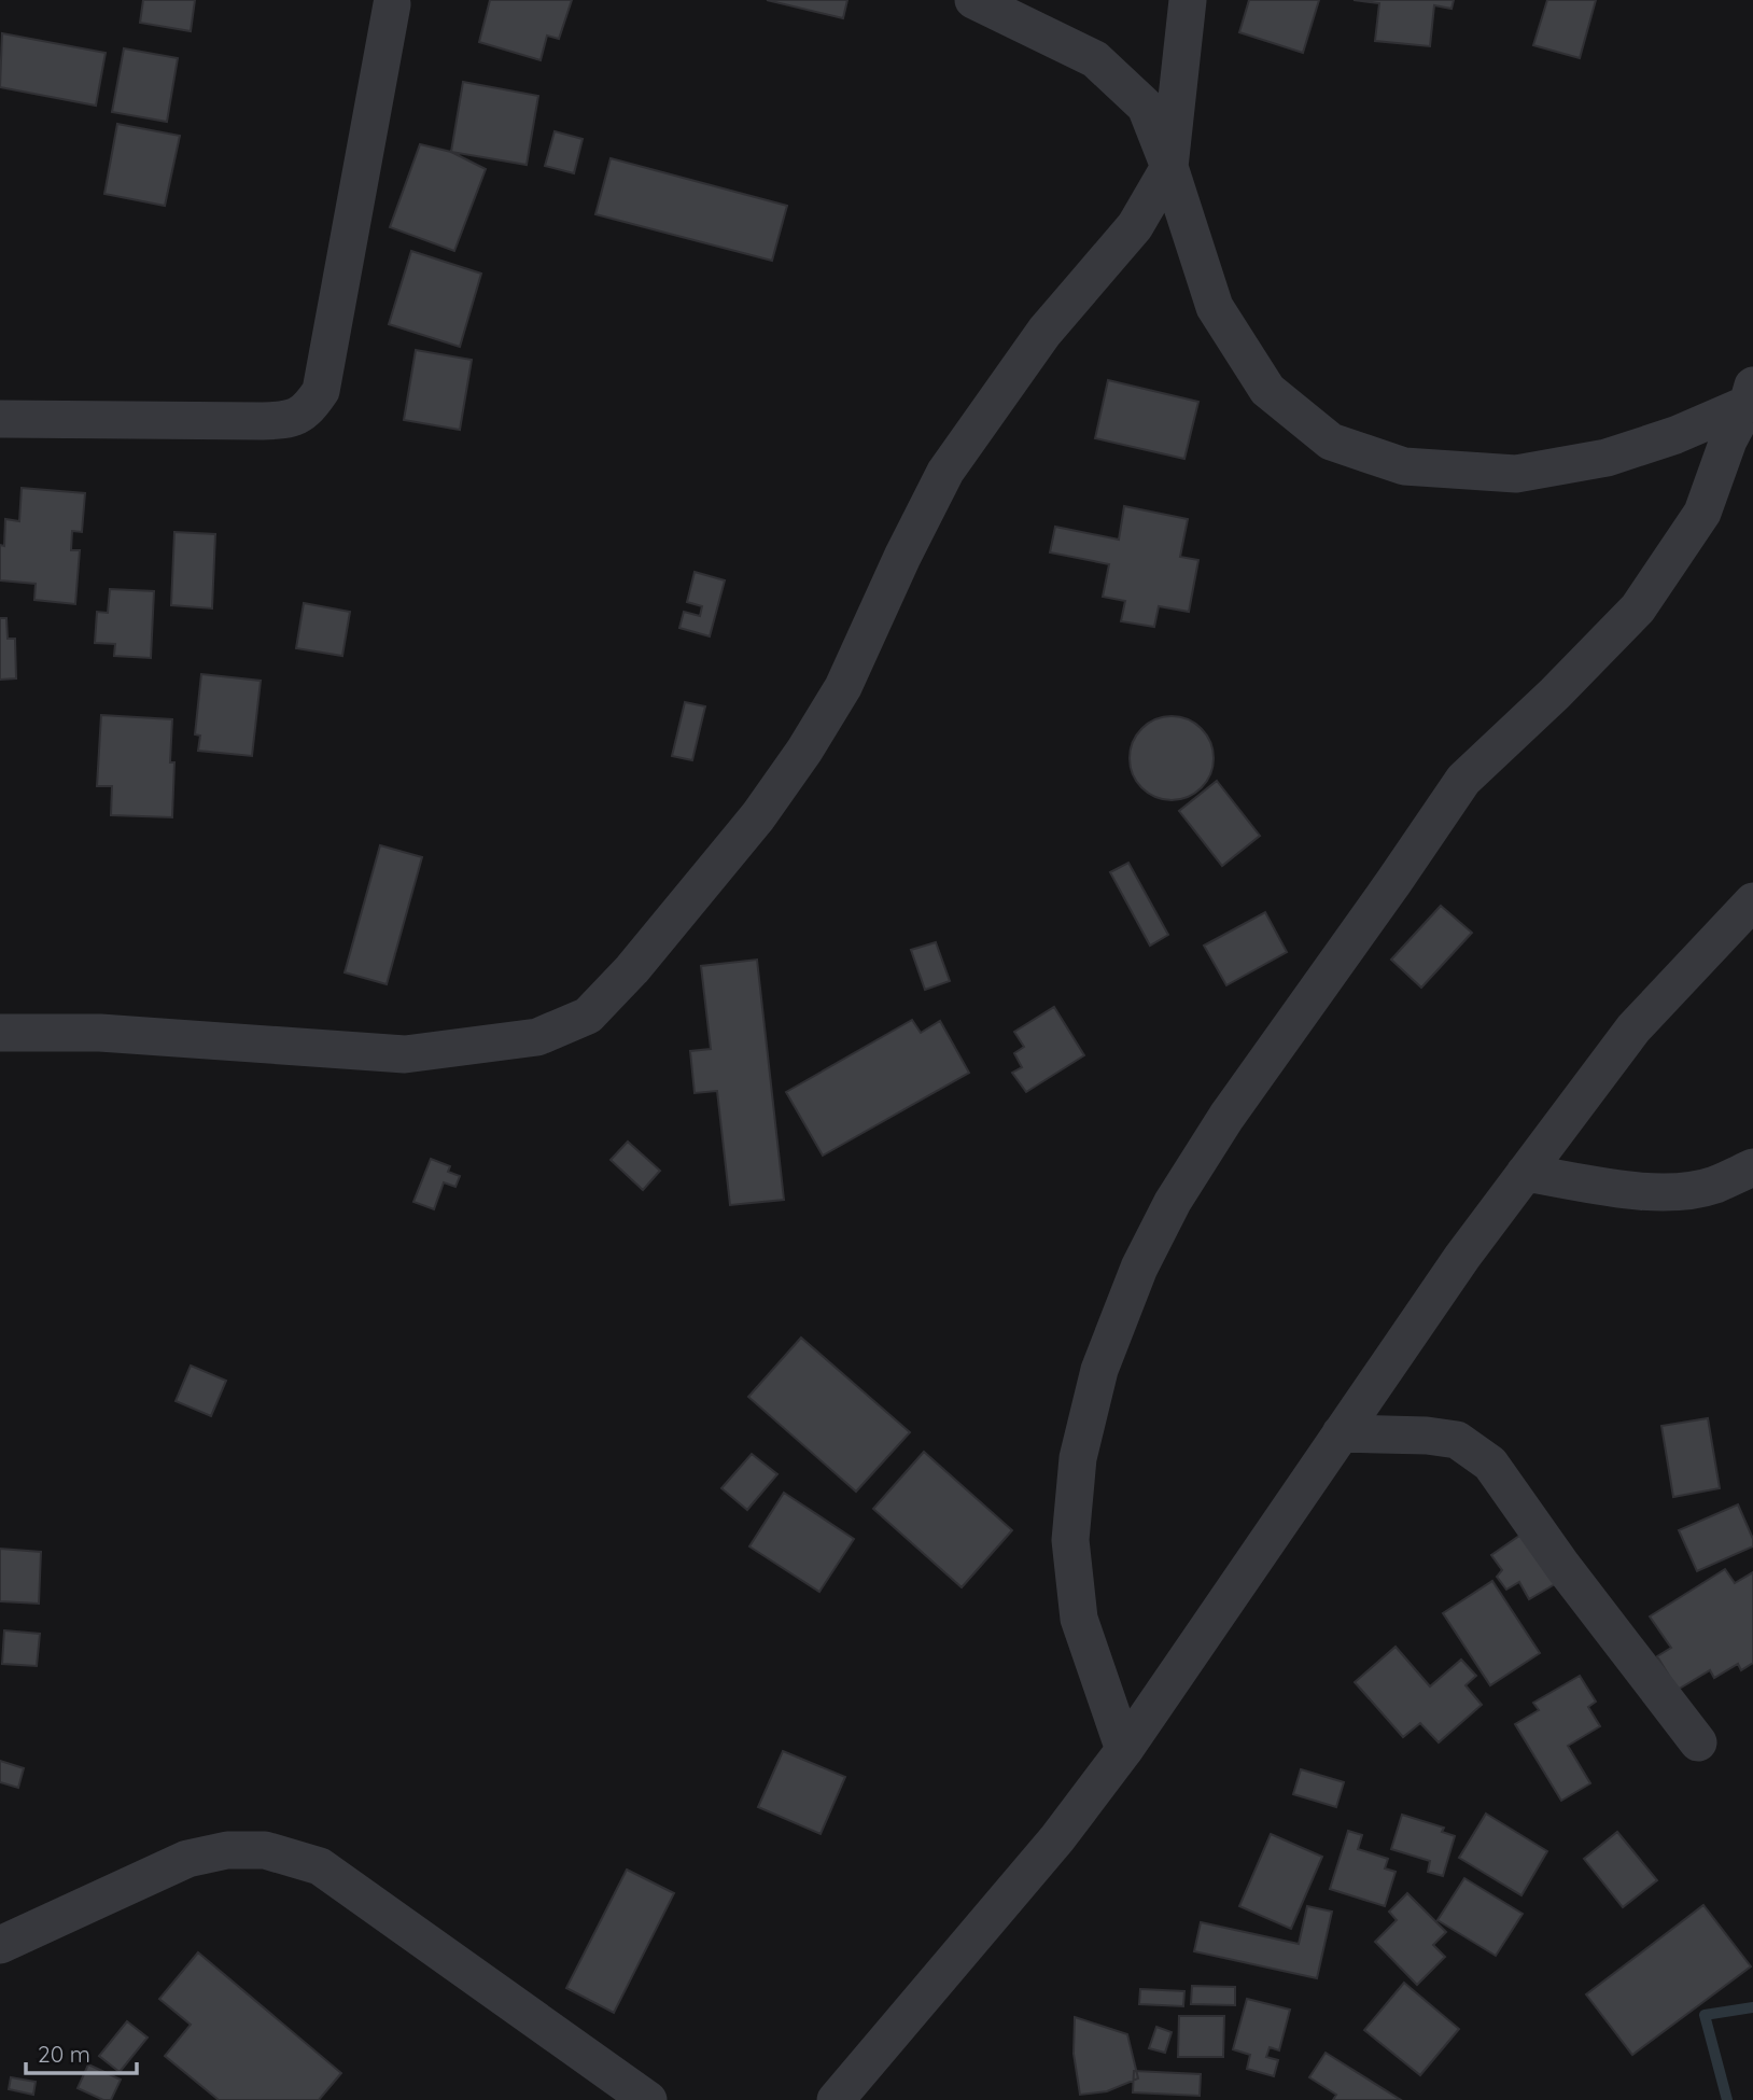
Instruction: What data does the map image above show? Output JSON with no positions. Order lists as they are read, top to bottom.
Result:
{
  "scale_bar": "20 m"
}
